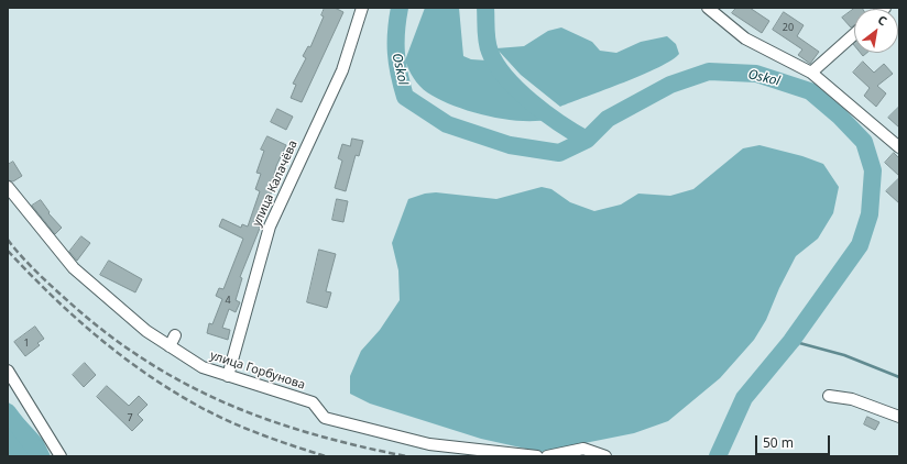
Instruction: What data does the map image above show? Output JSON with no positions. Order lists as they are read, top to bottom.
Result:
{
  "streets": {
    "street": ["улица Калачёва", "улица Горбунова"]
  },
  "crossings": [
    ["улица Калачёва", "улица Горбунова"]
  ],
  "water": ["Oskol"],
  "house_numbers": [
    "20",
    "4",
    "1",
    "7"
  ],
  "scale_bar": "50 m",
  "north": "top right"
}
